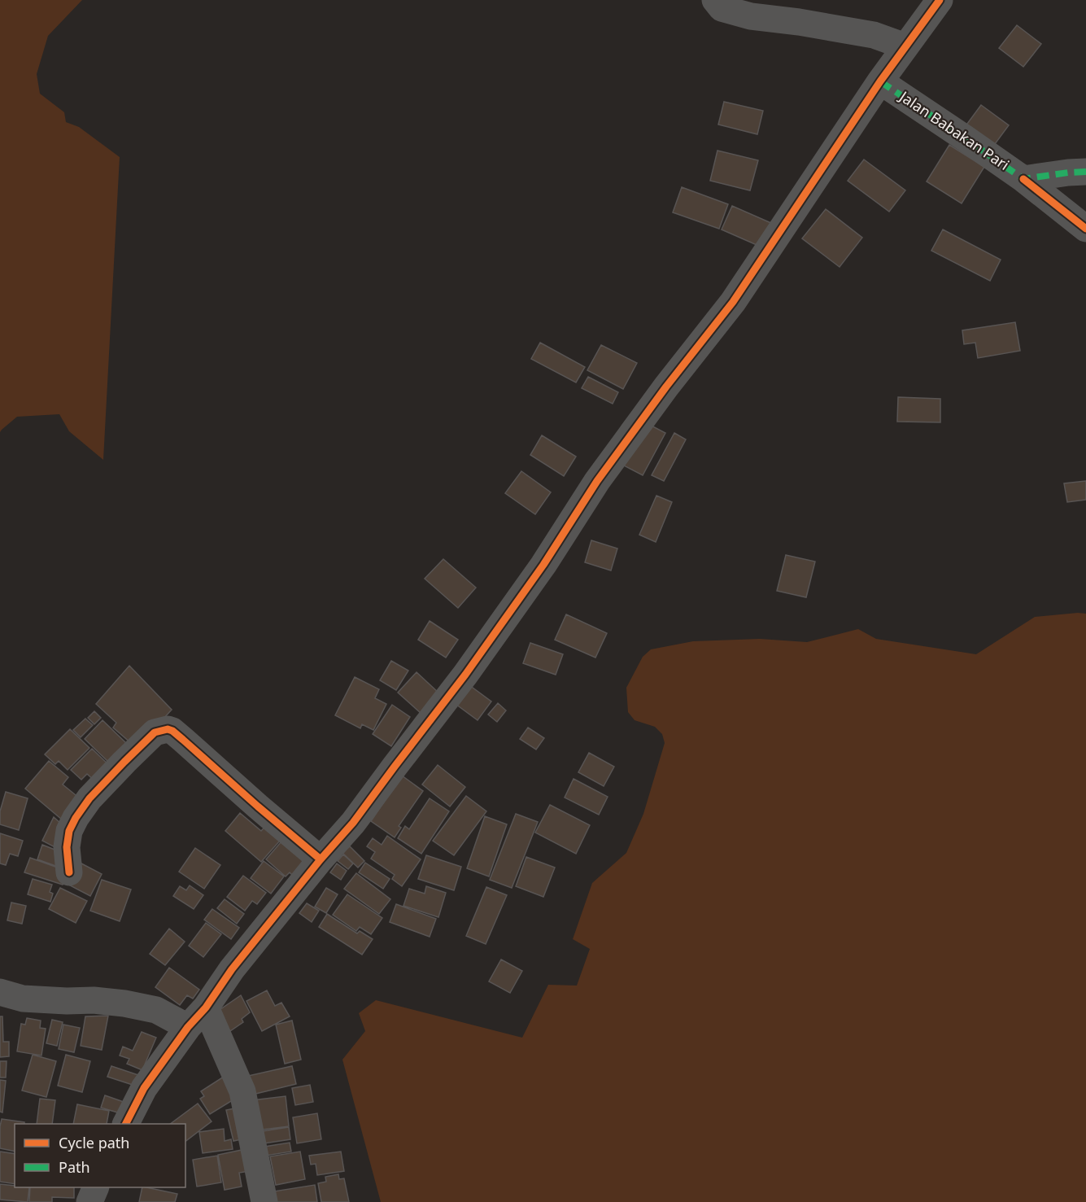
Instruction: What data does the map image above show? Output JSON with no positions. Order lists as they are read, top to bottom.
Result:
{
  "streets": {
    "street": ["Jalan Babakan Pari"]
  },
  "legend": ["Cycle path", "Path"]
}
